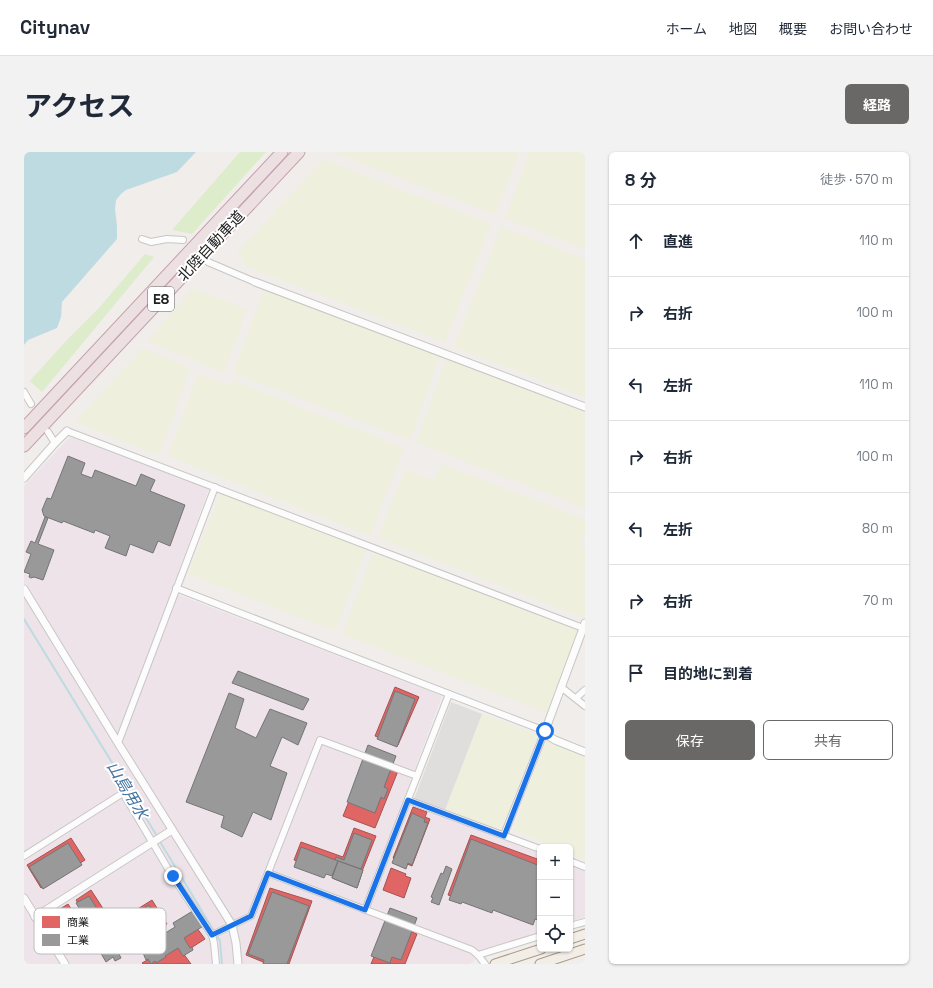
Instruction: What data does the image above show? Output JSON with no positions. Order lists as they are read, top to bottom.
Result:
{
  "streets": {
    "highway": ["北陸自動車道", "E8"]
  },
  "water": ["山島用水"],
  "legend": ["商業", "工業"],
  "page": {
    "header": "Citynav",
    "nav": [
      "ホーム",
      "地図",
      "概要",
      "お問い合わせ"
    ],
    "title": "アクセス",
    "buttons": [
      "経路",
      ["保存", "共有"]
    ],
    "heading": ["8 分", "徒歩 · 570 m"],
    "list": [
      ["直進", "110 m"],
      ["右折", "100 m"],
      ["左折", "110 m"],
      ["右折", "100 m"],
      ["左折", "80 m"],
      ["右折", "70 m"],
      "目的地に到着"
    ],
    "map_buttons": ["+", "−"]
  }
}
